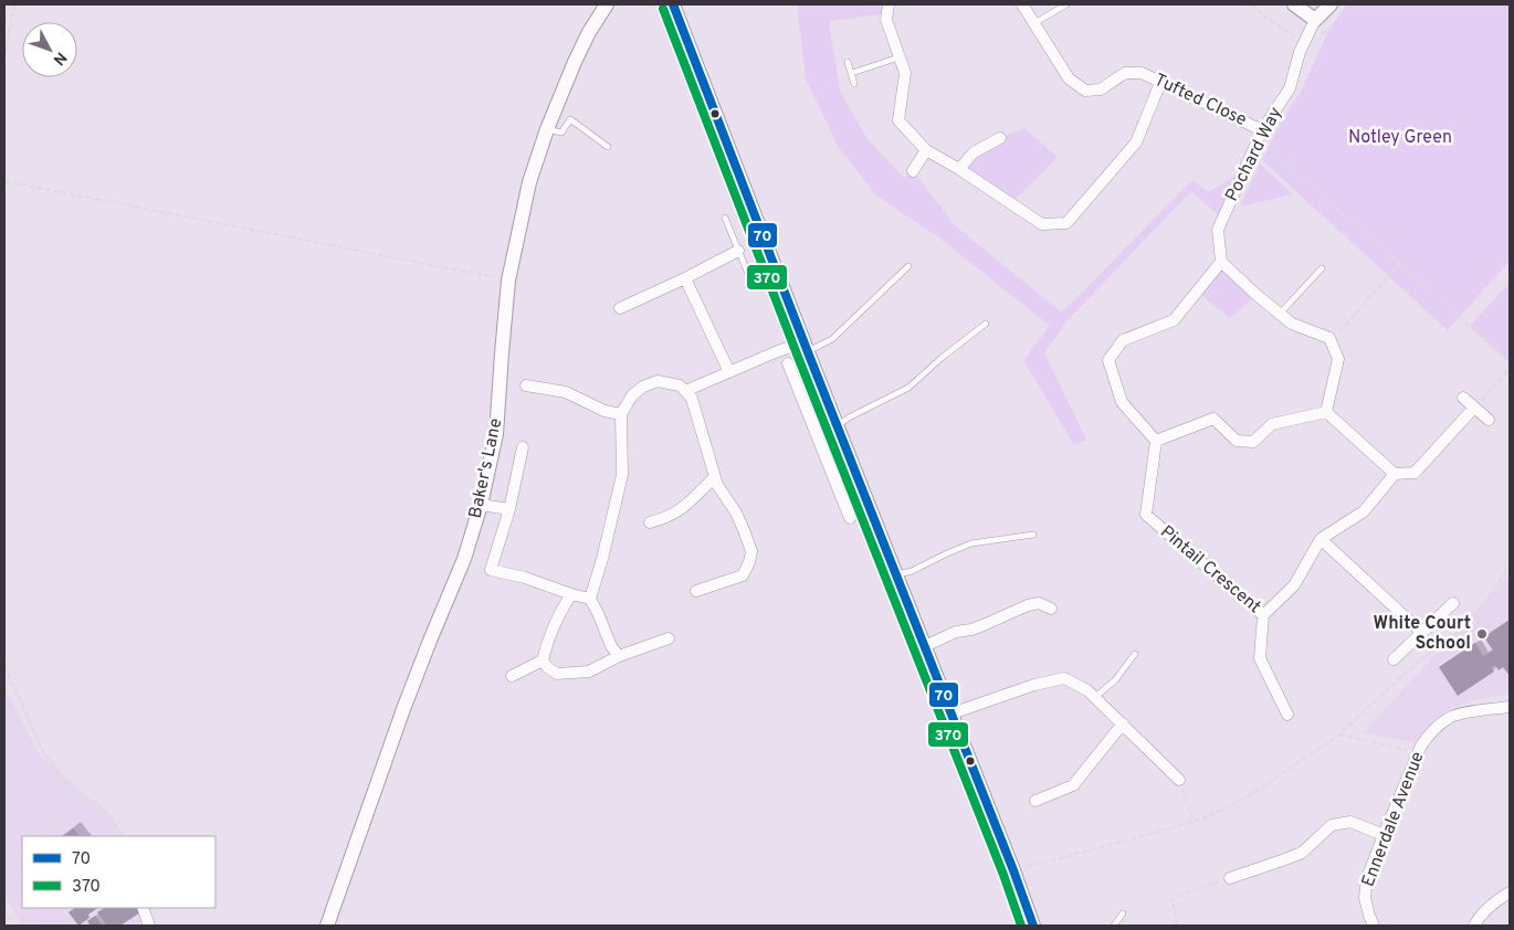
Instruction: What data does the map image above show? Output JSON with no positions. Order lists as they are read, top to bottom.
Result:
{
  "streets": {
    "street": [
      "Tufted Close",
      "Pochard Way",
      "Baker's Lane",
      "Pintail Crescent",
      "Ennerdale Avenue"
    ]
  },
  "crossings": [
    ["Tufted Close", "Pochard Way"]
  ],
  "parks": ["Notley Green"],
  "places": ["White Court School"],
  "lines": ["transit line 70", "transit line 370"],
  "legend": ["70", "370"],
  "north": "bottom right"
}
